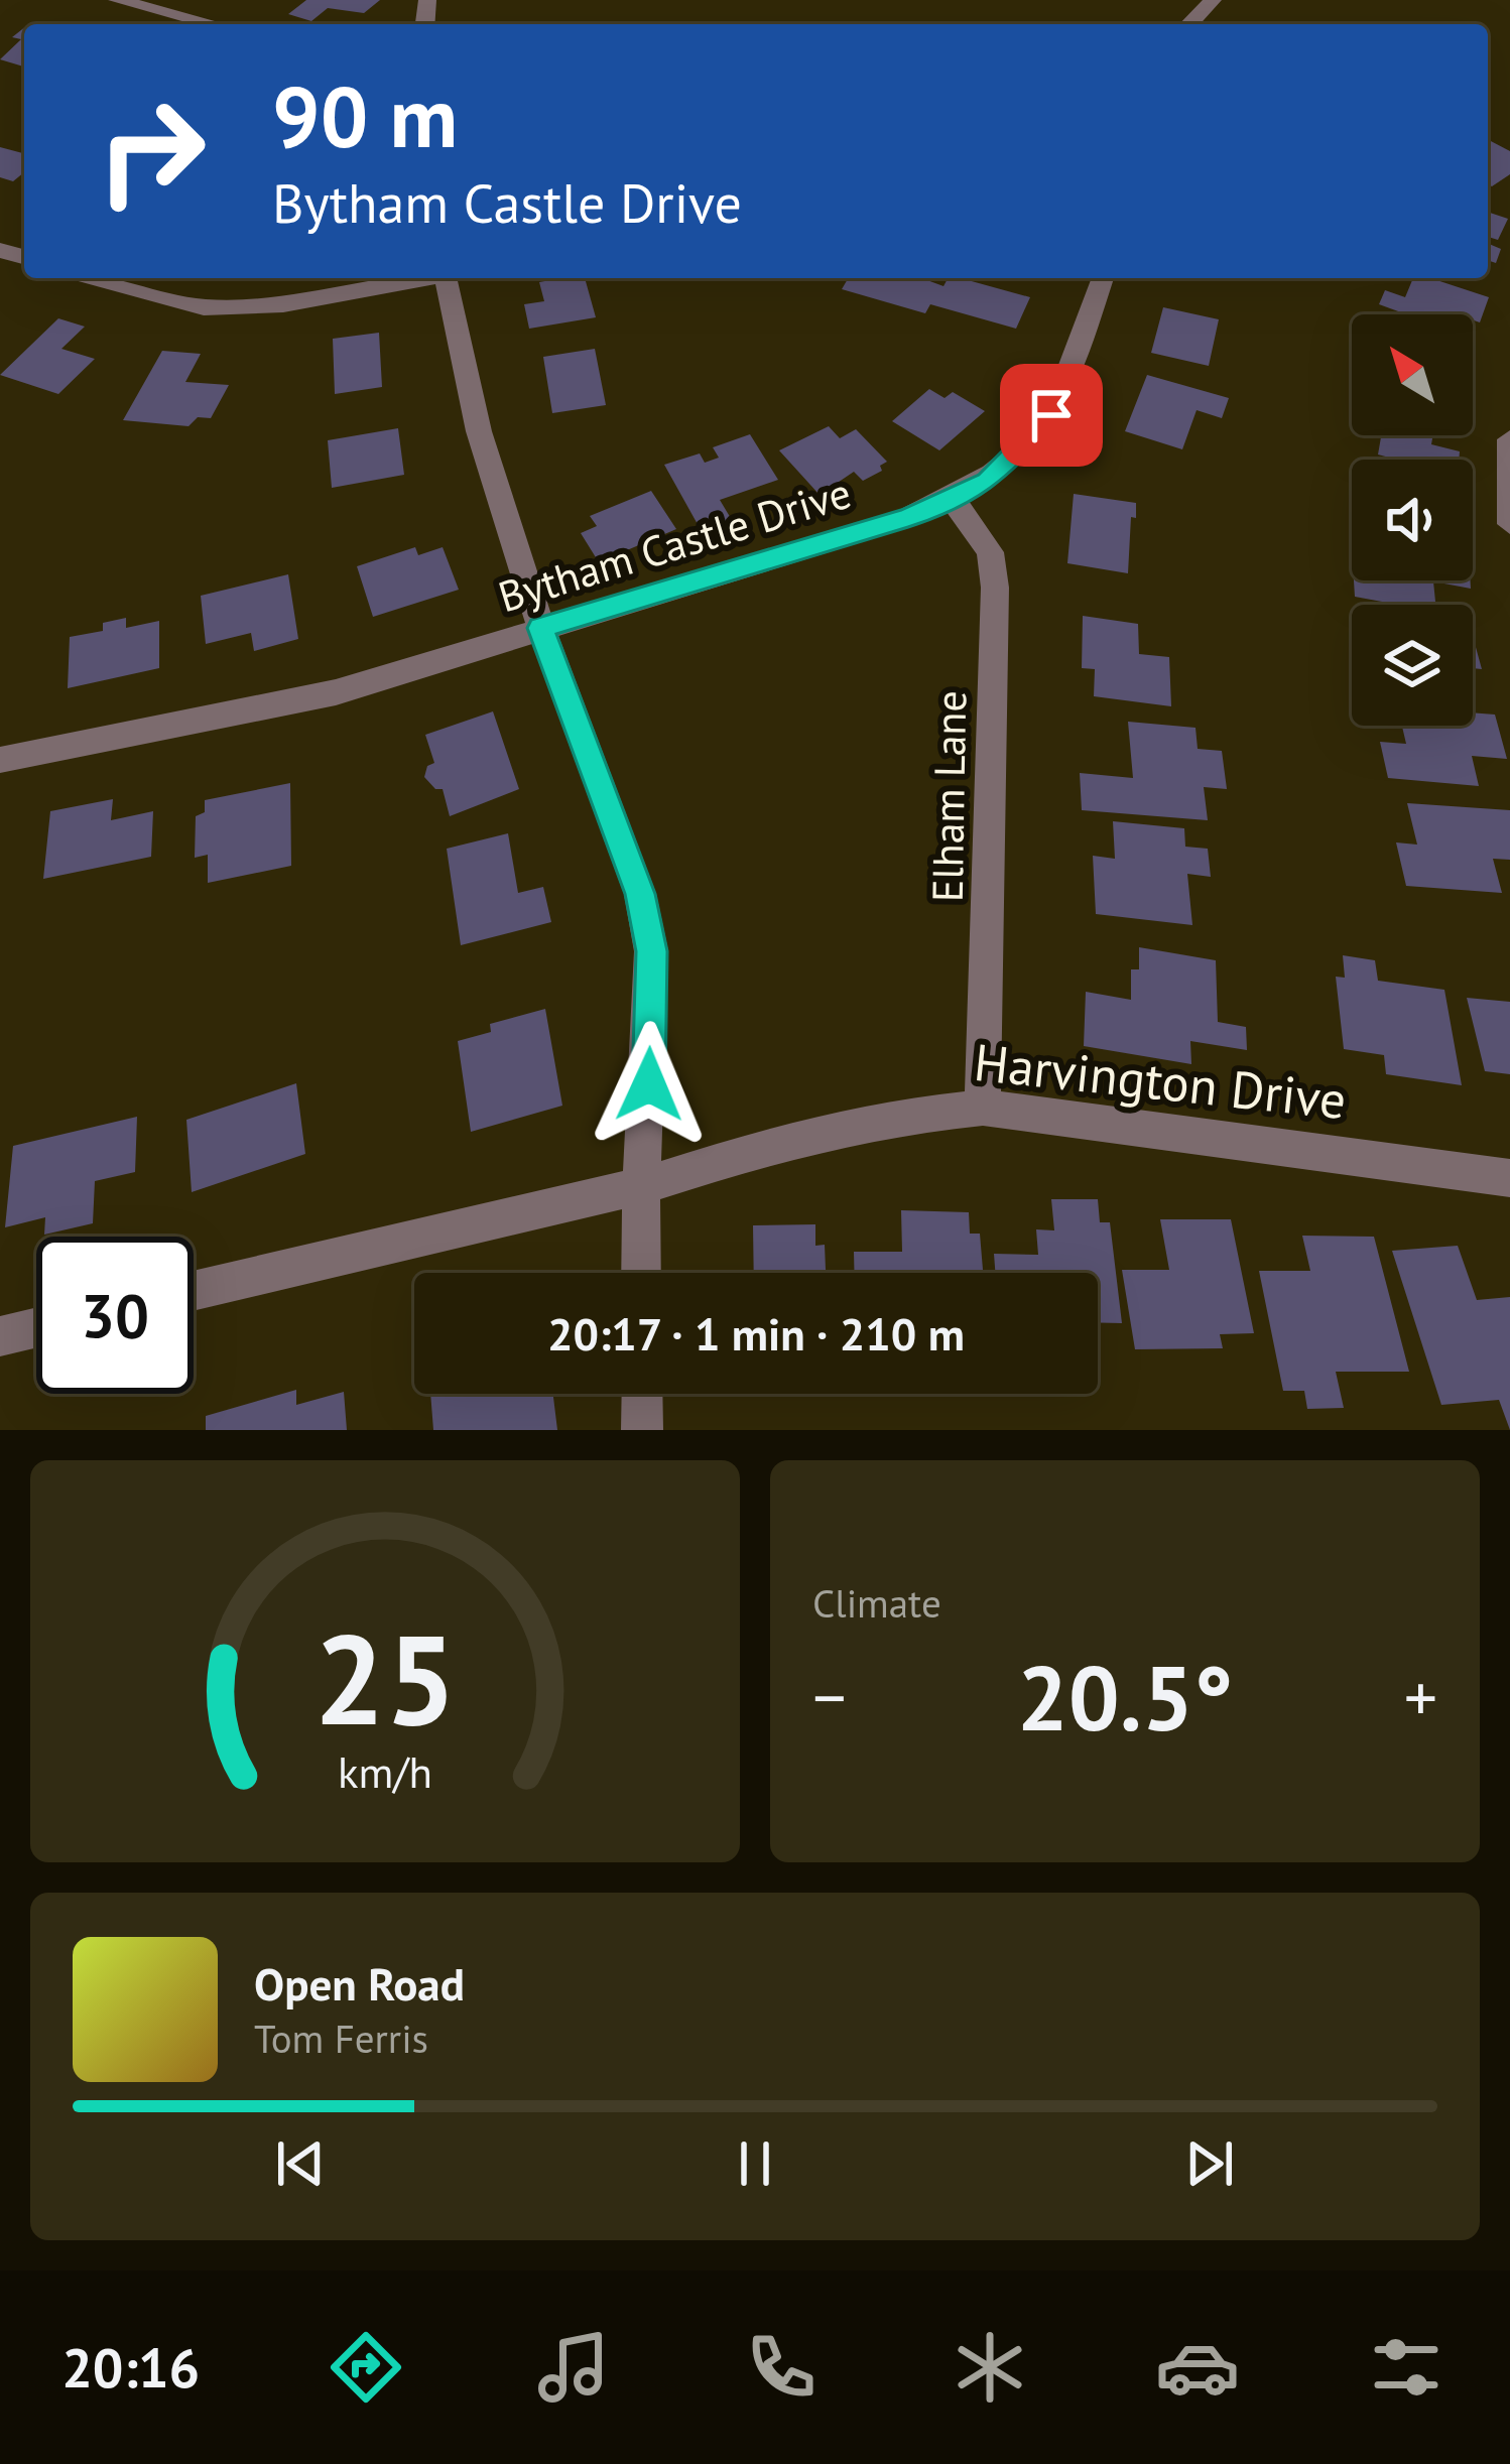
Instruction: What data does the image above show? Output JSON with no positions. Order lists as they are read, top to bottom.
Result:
{
  "streets": {
    "street": ["Bytham Castle Drive", "Elham Lane", "Harvington Drive"]
  },
  "crossings": [
    ["Bytham Castle Drive", "Elham Lane"],
    ["Elham Lane", "Harvington Drive"]
  ],
  "north": "top left",
  "page": {
    "turn": ["90 m", "Bytham Castle Drive"],
    "limit": "30",
    "trip": "20:17 · 1 min · 210 m",
    "tile": "Climate",
    "heat": ["−", "20.5°", "+"],
    "song": ["Open Road", "Tom Ferris"],
    "tabs": "20:16",
    "gauge": ["25", "km/h"]
  }
}
